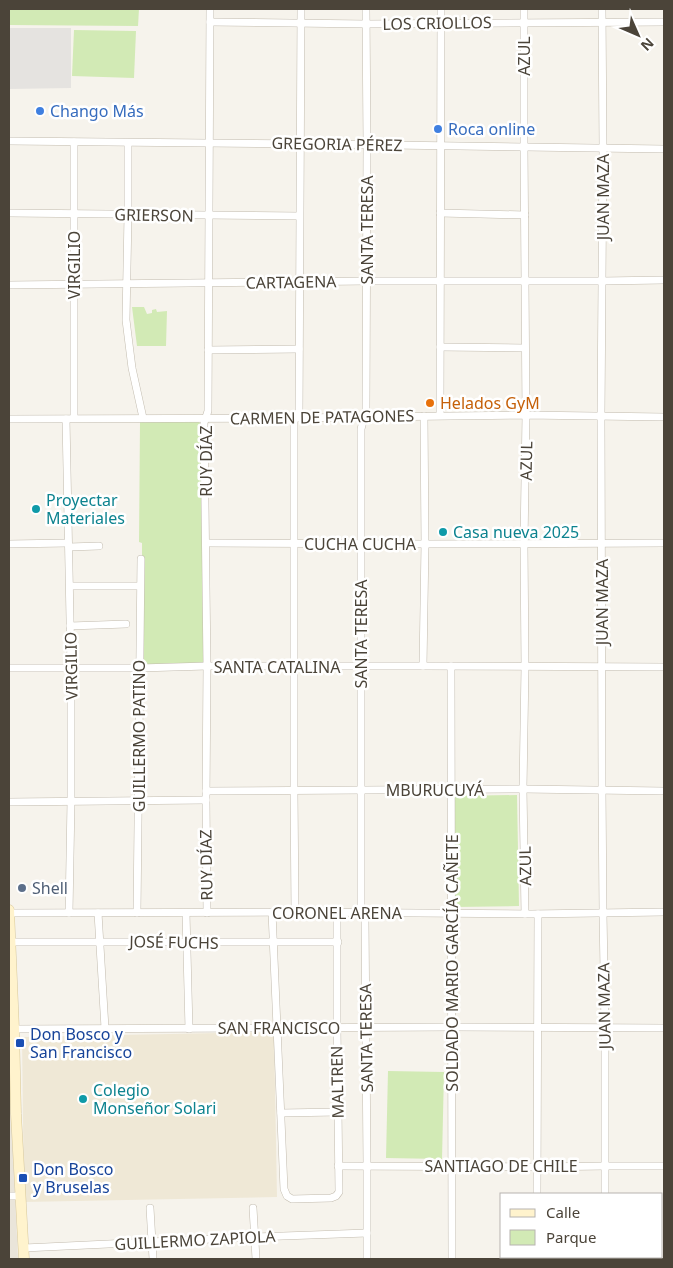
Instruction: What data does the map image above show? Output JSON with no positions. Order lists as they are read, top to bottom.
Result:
{
  "streets": {
    "street": [
      "LOS CRIOLLOS",
      "AZUL",
      "GREGORIA PÉREZ",
      "JUAN MAZA",
      "GRIERSON",
      "SANTA TERESA",
      "VIRGILIO",
      "CARTAGENA",
      "CARMEN DE PATAGONES",
      "RUY DÍAZ",
      "CUCHA CUCHA",
      "SANTA CATALINA",
      "GUILLERMO PATINO",
      "MBURUCUYÁ",
      "CORONEL ARENA",
      "JOSÉ FUCHS",
      "SOLDADO MARIO GARCÍA CAÑETE",
      "SAN FRANCISCO",
      "MALTREN",
      "SANTIAGO DE CHILE",
      "GUILLERMO ZAPIOLA"
    ]
  },
  "crossings": [
    ["LOS CRIOLLOS", "AZUL"],
    ["LOS CRIOLLOS", "JUAN MAZA"],
    ["LOS CRIOLLOS", "SANTA TERESA"],
    ["LOS CRIOLLOS", "RUY DÍAZ"],
    ["AZUL", "GREGORIA PÉREZ"],
    ["AZUL", "CARTAGENA"],
    ["AZUL", "CARMEN DE PATAGONES"],
    ["AZUL", "CUCHA CUCHA"],
    ["AZUL", "SANTA CATALINA"],
    ["AZUL", "MBURUCUYÁ"],
    ["AZUL", "CORONEL ARENA"],
    ["GREGORIA PÉREZ", "JUAN MAZA"],
    ["GREGORIA PÉREZ", "SANTA TERESA"],
    ["GREGORIA PÉREZ", "VIRGILIO"],
    ["GREGORIA PÉREZ", "RUY DÍAZ"],
    ["JUAN MAZA", "CARTAGENA"],
    ["JUAN MAZA", "CARMEN DE PATAGONES"],
    ["JUAN MAZA", "CUCHA CUCHA"],
    ["JUAN MAZA", "SANTA CATALINA"],
    ["JUAN MAZA", "MBURUCUYÁ"],
    ["JUAN MAZA", "CORONEL ARENA"],
    ["JUAN MAZA", "SAN FRANCISCO"],
    ["JUAN MAZA", "SANTIAGO DE CHILE"],
    ["GRIERSON", "VIRGILIO"],
    ["GRIERSON", "RUY DÍAZ"],
    ["SANTA TERESA", "CARTAGENA"],
    ["SANTA TERESA", "CARMEN DE PATAGONES"],
    ["SANTA TERESA", "CUCHA CUCHA"],
    ["SANTA TERESA", "SANTA CATALINA"],
    ["SANTA TERESA", "MBURUCUYÁ"],
    ["SANTA TERESA", "CORONEL ARENA"],
    ["SANTA TERESA", "SAN FRANCISCO"],
    ["SANTA TERESA", "SANTIAGO DE CHILE"],
    ["SANTA TERESA", "GUILLERMO ZAPIOLA"],
    ["VIRGILIO", "CARTAGENA"],
    ["VIRGILIO", "CARMEN DE PATAGONES"],
    ["VIRGILIO", "SANTA CATALINA"],
    ["VIRGILIO", "CORONEL ARENA"],
    ["CARTAGENA", "RUY DÍAZ"],
    ["CARMEN DE PATAGONES", "RUY DÍAZ"],
    ["RUY DÍAZ", "CUCHA CUCHA"],
    ["RUY DÍAZ", "SANTA CATALINA"],
    ["RUY DÍAZ", "MBURUCUYÁ"],
    ["RUY DÍAZ", "CORONEL ARENA"],
    ["SANTA CATALINA", "GUILLERMO PATINO"],
    ["SANTA CATALINA", "SOLDADO MARIO GARCÍA CAÑETE"],
    ["GUILLERMO PATINO", "CORONEL ARENA"],
    ["MBURUCUYÁ", "SOLDADO MARIO GARCÍA CAÑETE"],
    ["CORONEL ARENA", "SOLDADO MARIO GARCÍA CAÑETE"],
    ["CORONEL ARENA", "MALTREN"],
    ["JOSÉ FUCHS", "MALTREN"],
    ["SOLDADO MARIO GARCÍA CAÑETE", "SAN FRANCISCO"],
    ["SOLDADO MARIO GARCÍA CAÑETE", "SANTIAGO DE CHILE"],
    ["SAN FRANCISCO", "MALTREN"],
    ["MALTREN", "SANTIAGO DE CHILE"]
  ],
  "places": {
    "other": [
      "Chango Más",
      "Roca online",
      "Helados GyM",
      "Proyectar Materiales",
      "Casa nueva 2025",
      "Shell",
      "Colegio Monseñor Solari"
    ],
    "transit": ["Don Bosco y San Francisco", "Don Bosco y Bruselas"]
  },
  "legend": ["Calle", "Parque"],
  "north": "bottom right"
}
